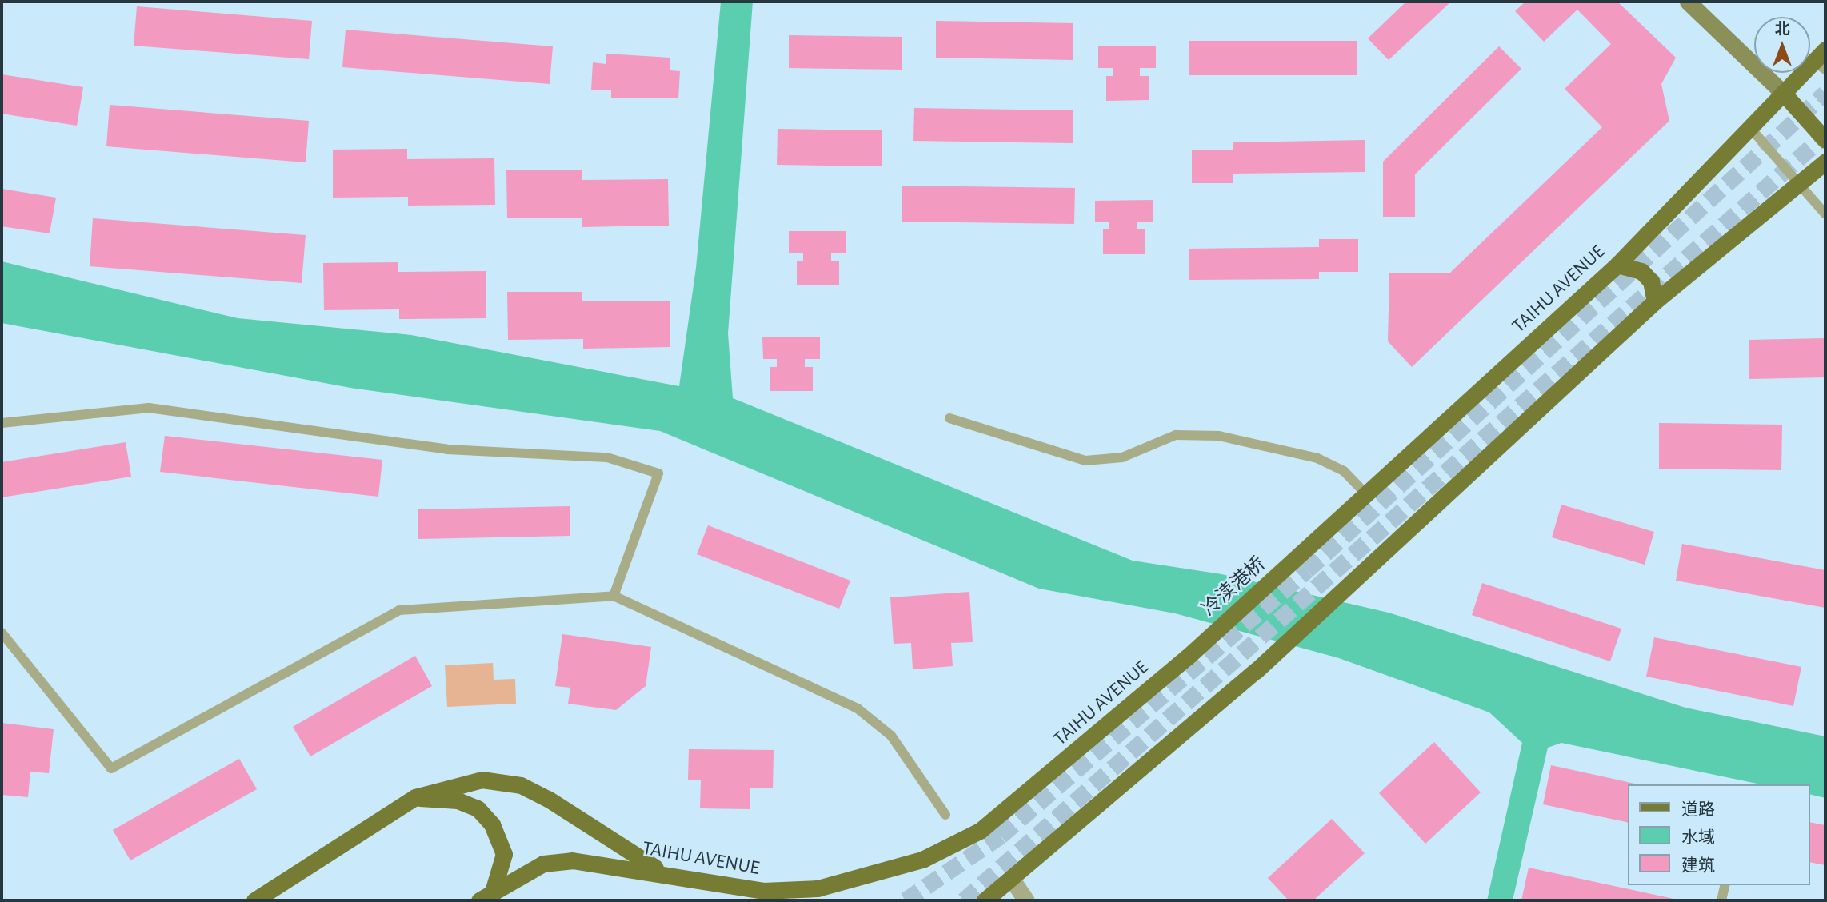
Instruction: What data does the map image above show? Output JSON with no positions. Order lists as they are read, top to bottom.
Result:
{
  "streets": {
    "main road": ["TAIHU AVENUE", "冷渎港桥"]
  },
  "crossings": [
    ["TAIHU AVENUE", "冷渎港桥"]
  ],
  "legend": ["道路", "水域", "建筑"],
  "north": "top"
}
